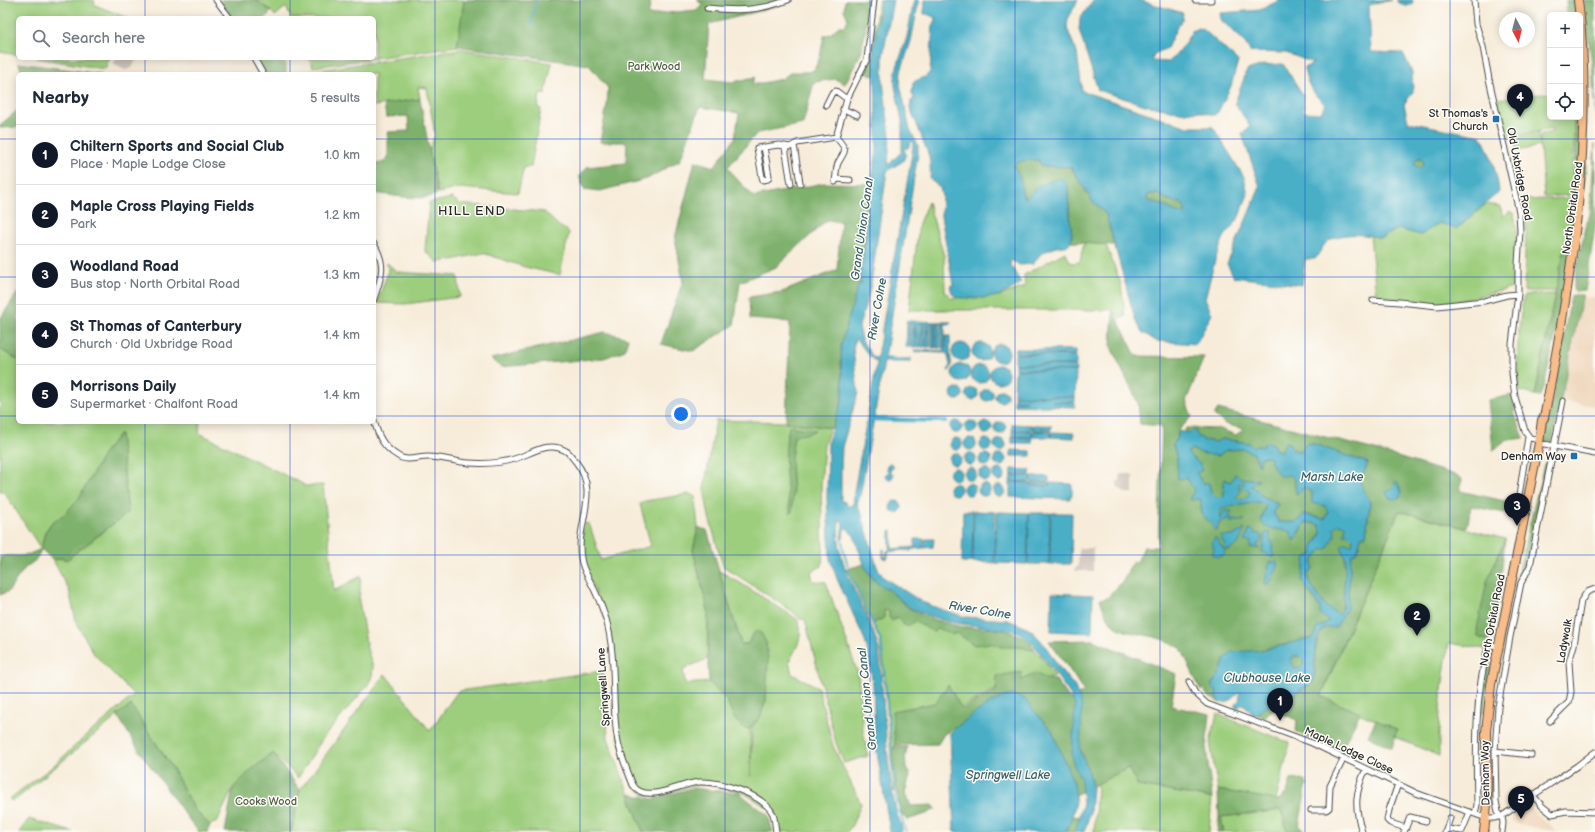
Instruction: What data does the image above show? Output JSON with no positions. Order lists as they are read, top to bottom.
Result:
{
  "streets": {
    "main road": ["North Orbital Road", "Denham Way"],
    "street": [
      "Old Uxbridge Road",
      "Ladywalk",
      "Springwell Lane",
      "Maple Lodge Close"
    ]
  },
  "crossings": [
    ["North Orbital Road", "Maple Lodge Close"],
    ["North Orbital Road", "Denham Way"],
    ["Maple Lodge Close", "Denham Way"]
  ],
  "districts": ["HILL END"],
  "water": [
    "Grand Union Canal",
    "River Colne",
    "Marsh Lake",
    "Clubhouse Lake",
    "Springwell Lake"
  ],
  "parks": ["Park Wood", "Cooks Wood"],
  "places": {
    "transit": ["St Thomas's Church", "Denham Way"]
  },
  "north": "bottom",
  "page": {
    "map_buttons": ["+", "−"],
    "search": "Search here",
    "heading": ["Nearby", "5 results"],
    "pins": [
      "4",
      "3",
      "2",
      "1",
      "5"
    ],
    "list": [
      {
        "mark": "1",
        "name": "Chiltern Sports and Social Club",
        "note": "Place · Maple Lodge Close",
        "value": "1.0 km"
      },
      {
        "mark": "2",
        "name": "Maple Cross Playing Fields",
        "note": "Park",
        "value": "1.2 km"
      },
      {
        "mark": "3",
        "name": "Woodland Road",
        "note": "Bus stop · North Orbital Road",
        "value": "1.3 km"
      },
      {
        "mark": "4",
        "name": "St Thomas of Canterbury",
        "note": "Church · Old Uxbridge Road",
        "value": "1.4 km"
      },
      {
        "mark": "5",
        "name": "Morrisons Daily",
        "note": "Supermarket · Chalfont Road",
        "value": "1.4 km"
      }
    ]
  }
}
